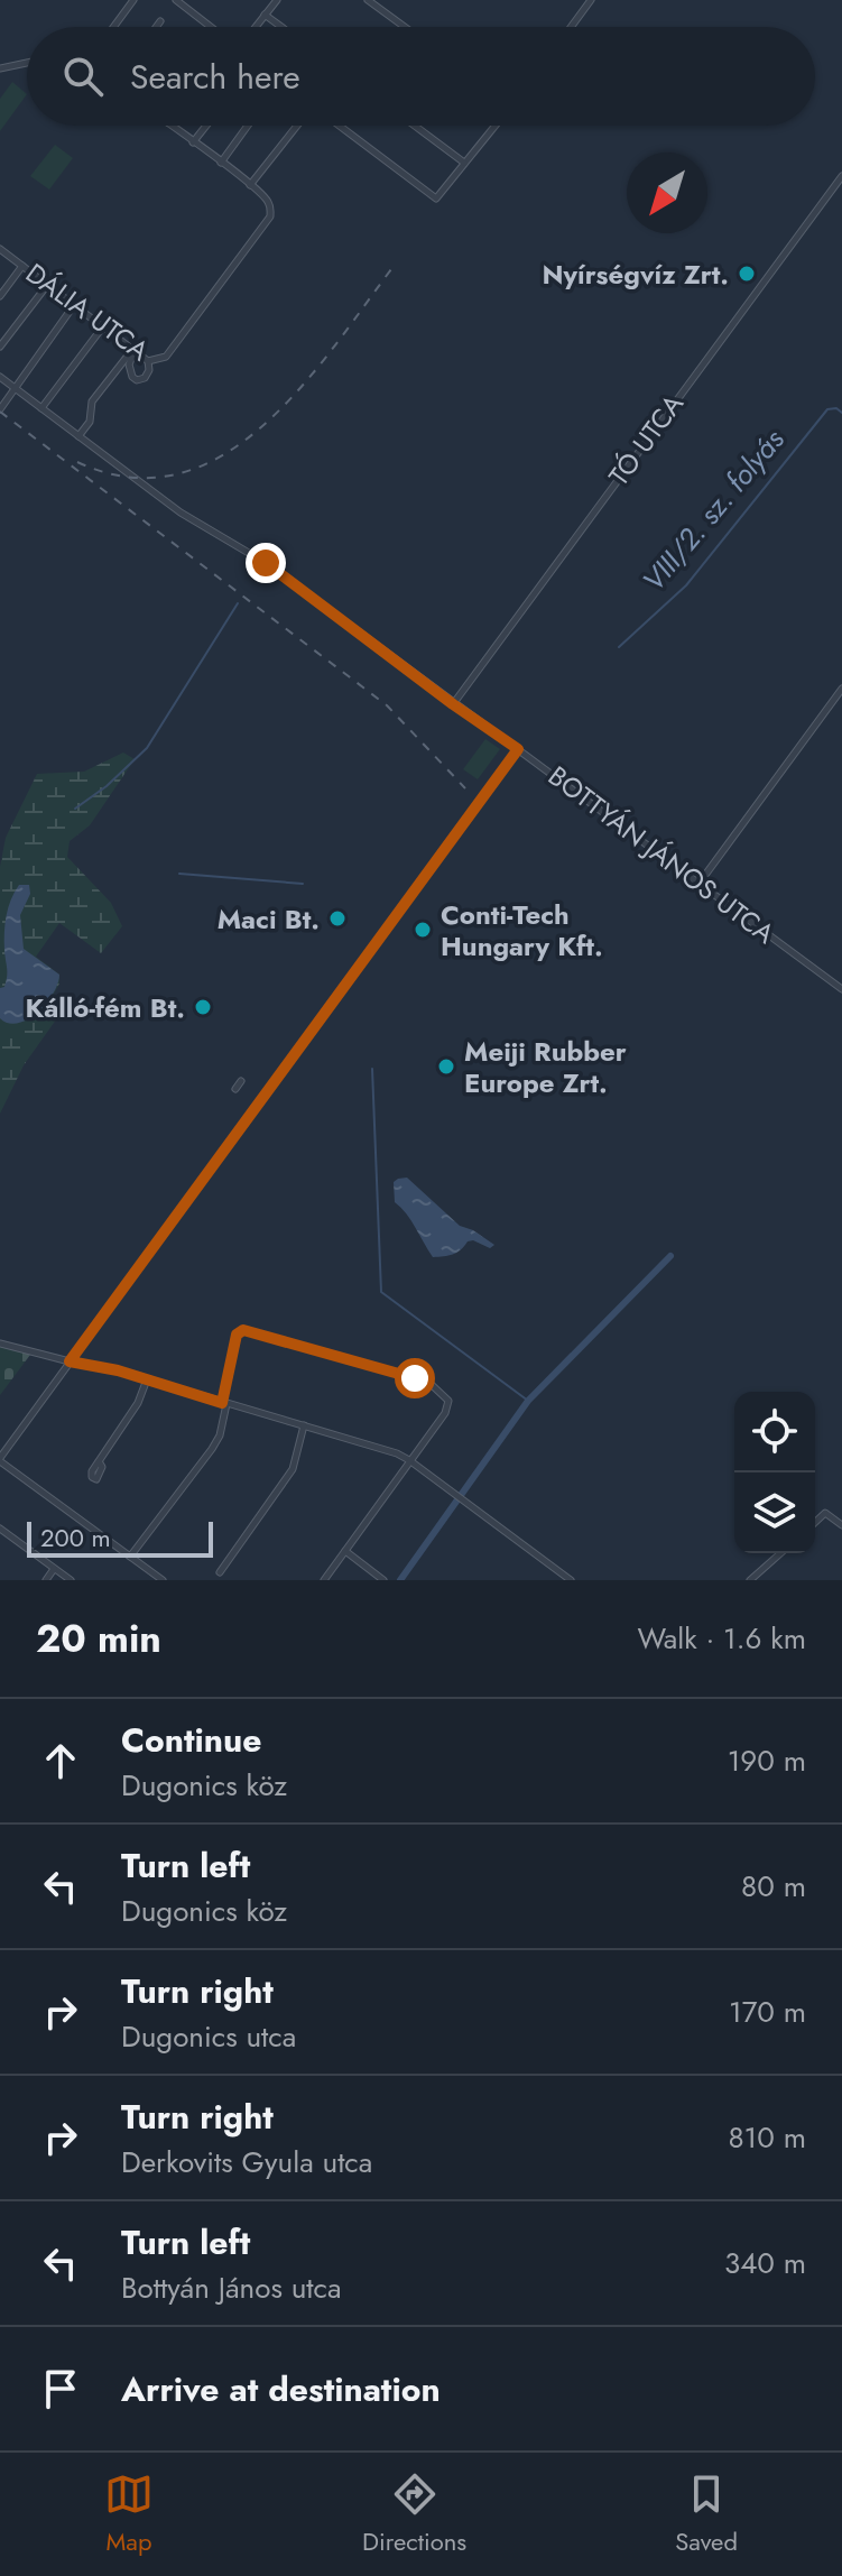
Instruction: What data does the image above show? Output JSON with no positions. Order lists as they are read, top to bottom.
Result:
{
  "streets": {
    "street": ["DÁLIA UTCA", "TÓ UTCA", "BOTTYÁN JÁNOS UTCA"]
  },
  "crossings": [
    ["TÓ UTCA", "BOTTYÁN JÁNOS UTCA"]
  ],
  "water": ["VIII/2. sz. folyás"],
  "places": [
    "Nyírségvíz Zrt.",
    "Maci Bt.",
    "Conti-Tech Hungary Kft.",
    "Kálló-fém Bt.",
    "Meiji Rubber Europe Zrt."
  ],
  "scale_bar": "200 m",
  "north": "bottom left",
  "page": {
    "search": "Search here",
    "scale": "200 m",
    "heading": ["20 min", "Walk · 1.6 km"],
    "list": [
      ["Continue", "Dugonics köz", "190 m"],
      ["Turn left", "Dugonics köz", "80 m"],
      ["Turn right", "Dugonics utca", "170 m"],
      ["Turn right", "Derkovits Gyula utca", "810 m"],
      ["Turn left", "Bottyán János utca", "340 m"],
      "Arrive at destination"
    ],
    "nav": ["Map", "Directions", "Saved"]
  }
}
